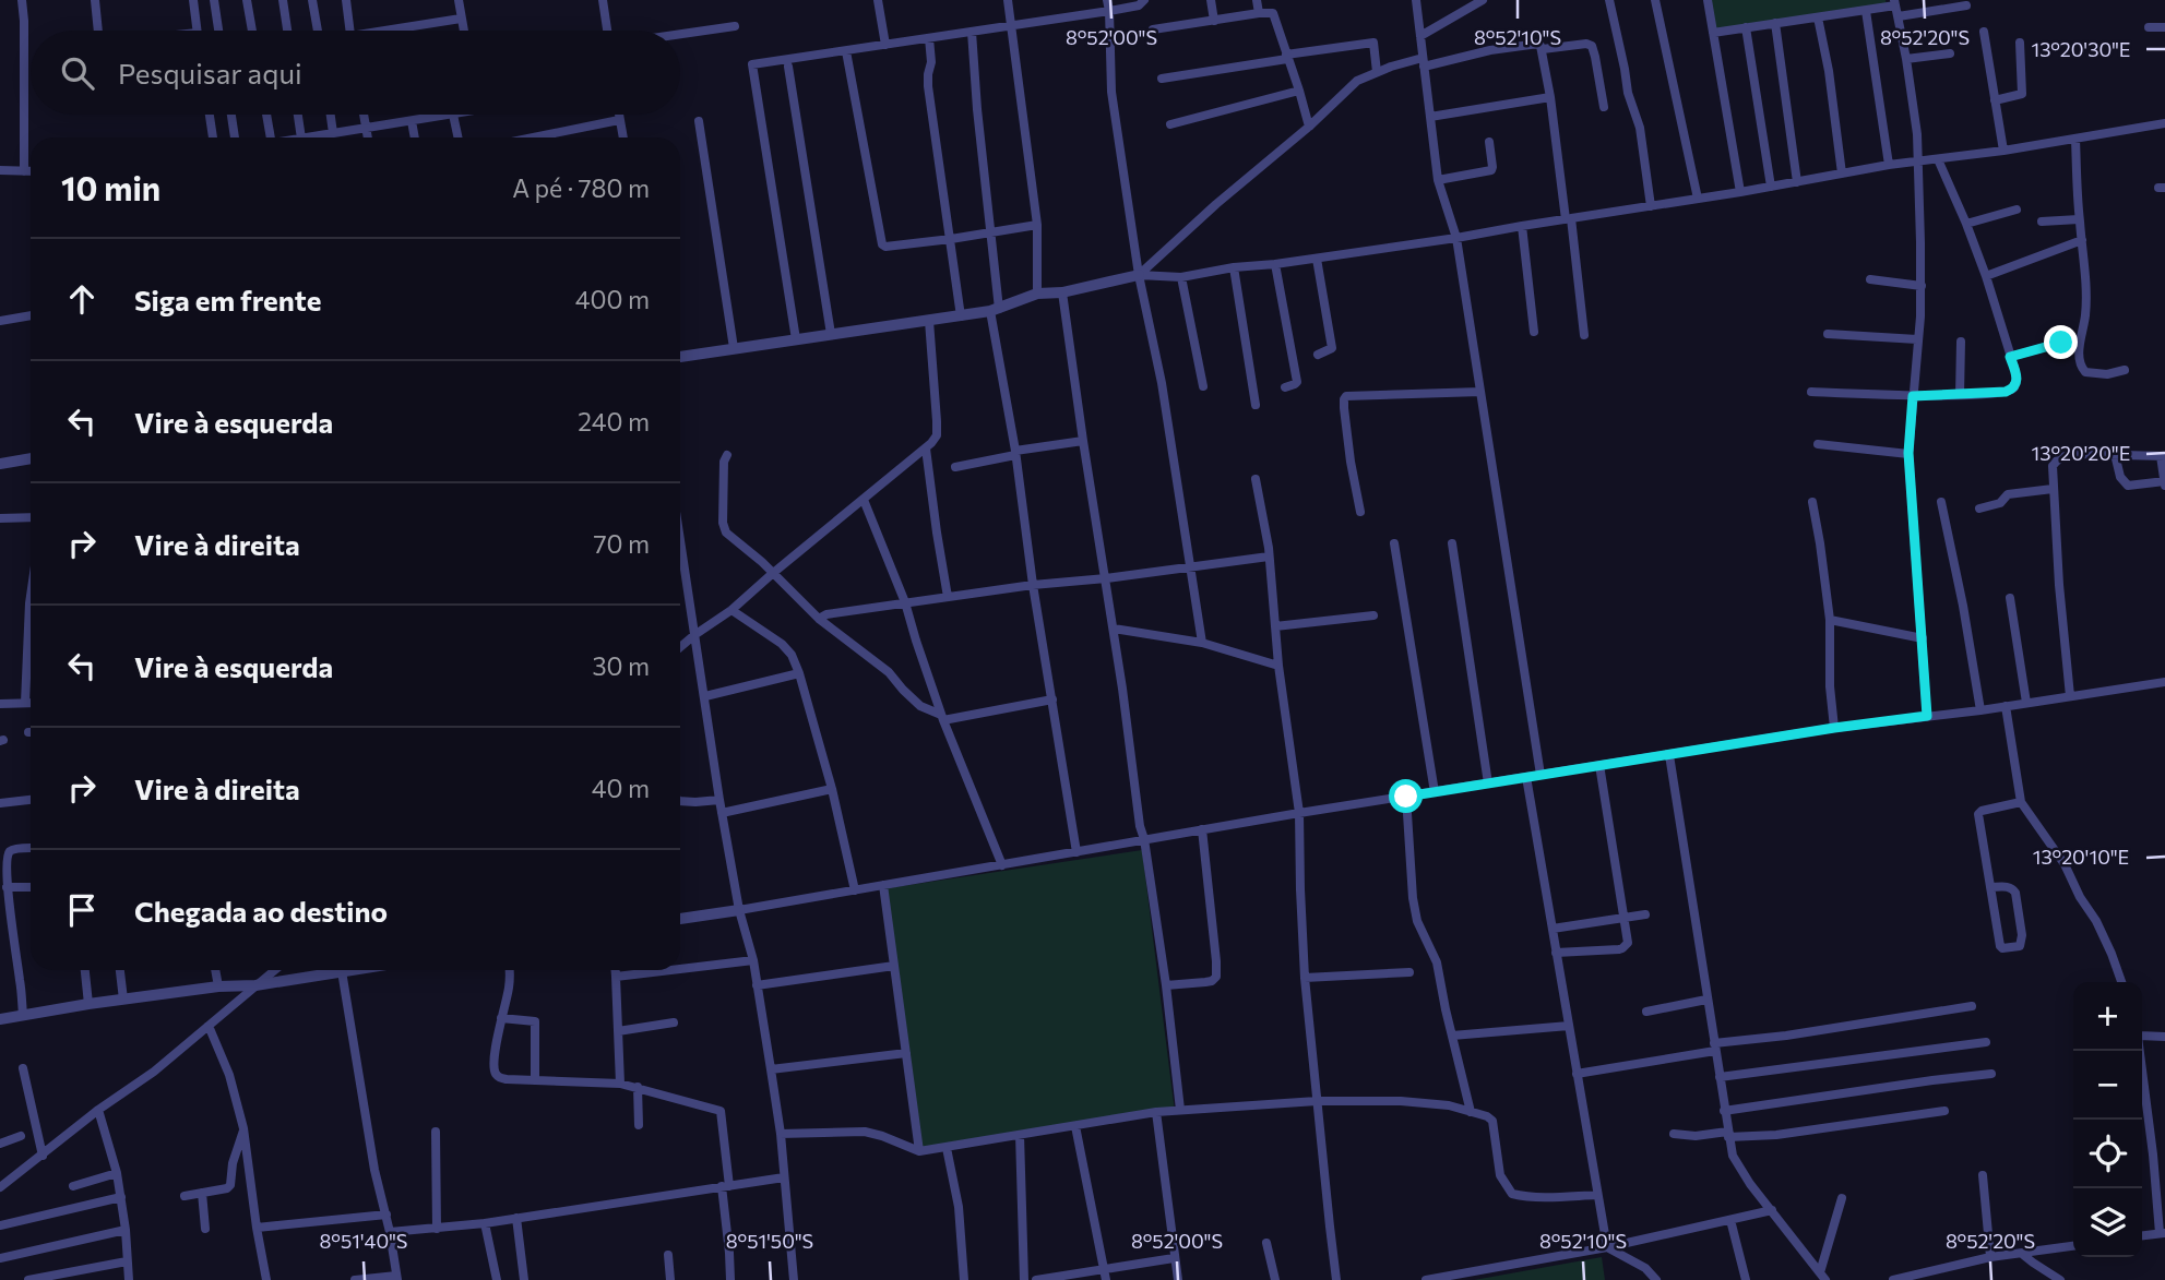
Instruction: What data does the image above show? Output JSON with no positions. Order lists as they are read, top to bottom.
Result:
{
  "page": {
    "search": "Pesquisar aqui",
    "heading": ["10 min", "A pé · 780 m"],
    "list": [
      ["Siga em frente", "400 m"],
      ["Vire à esquerda", "240 m"],
      ["Vire à direita", "70 m"],
      ["Vire à esquerda", "30 m"],
      ["Vire à direita", "40 m"],
      "Chegada ao destino"
    ],
    "map_buttons": ["+", "−"]
  },
  "coordinates": [
    "8°52'00\"S",
    "8°52'10\"S",
    "8°52'20\"S",
    "13°20'30\"E",
    "13°20'20\"E",
    "13°20'10\"E",
    "8°51'40\"S",
    "8°51'50\"S"
  ]
}
